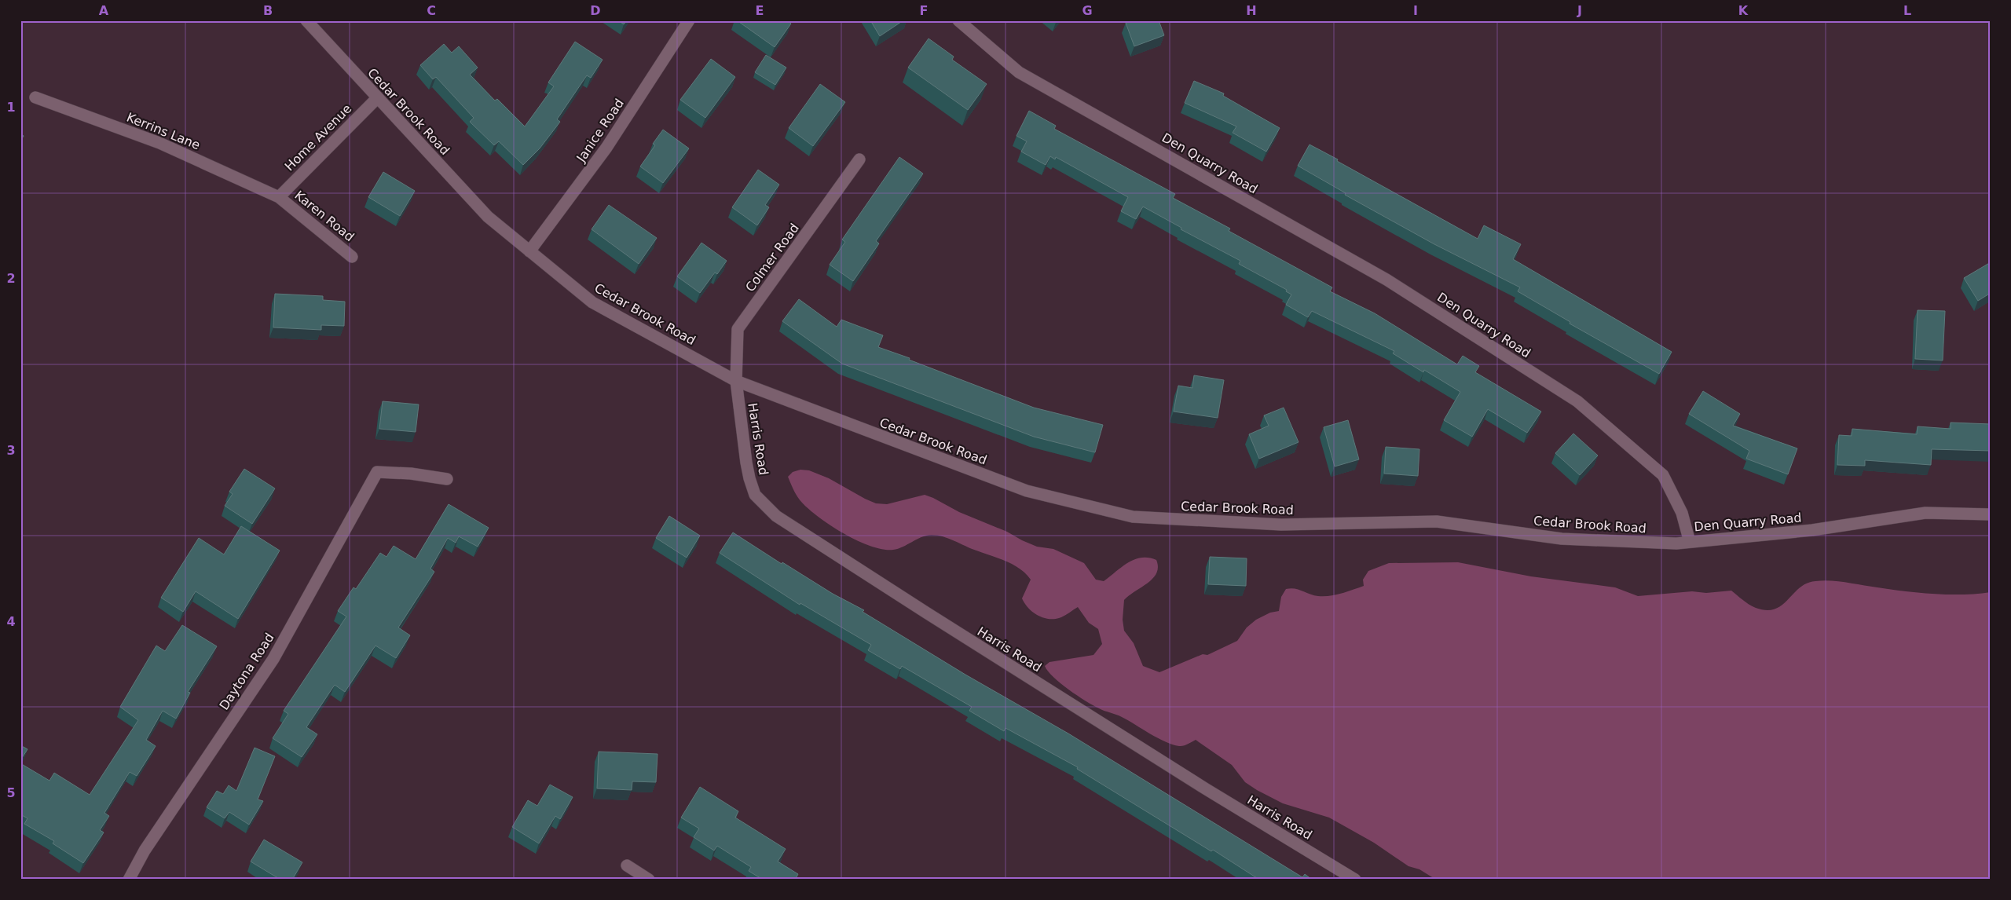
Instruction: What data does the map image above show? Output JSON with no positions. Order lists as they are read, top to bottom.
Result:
{
  "streets": {
    "street": [
      "Cedar Brook Road",
      "Janice Road",
      "Kerrins Lane",
      "Home Avenue",
      "Den Quarry Road",
      "Karen Road",
      "Colmer Road",
      "Harris Road",
      "Daytona Road"
    ]
  },
  "crossings": [
    ["Cedar Brook Road", "Janice Road"],
    ["Cedar Brook Road", "Home Avenue"],
    ["Cedar Brook Road", "Den Quarry Road"],
    ["Cedar Brook Road", "Colmer Road"],
    ["Cedar Brook Road", "Harris Road"],
    ["Kerrins Lane", "Home Avenue"],
    ["Kerrins Lane", "Karen Road"],
    ["Home Avenue", "Karen Road"],
    ["Colmer Road", "Harris Road"]
  ],
  "grid": {
    "columns": [
      "A",
      "B",
      "C",
      "D",
      "E",
      "F",
      "G",
      "H",
      "I",
      "J",
      "K",
      "L"
    ],
    "rows": [
      "1",
      "2",
      "3",
      "4",
      "5"
    ]
  }
}
